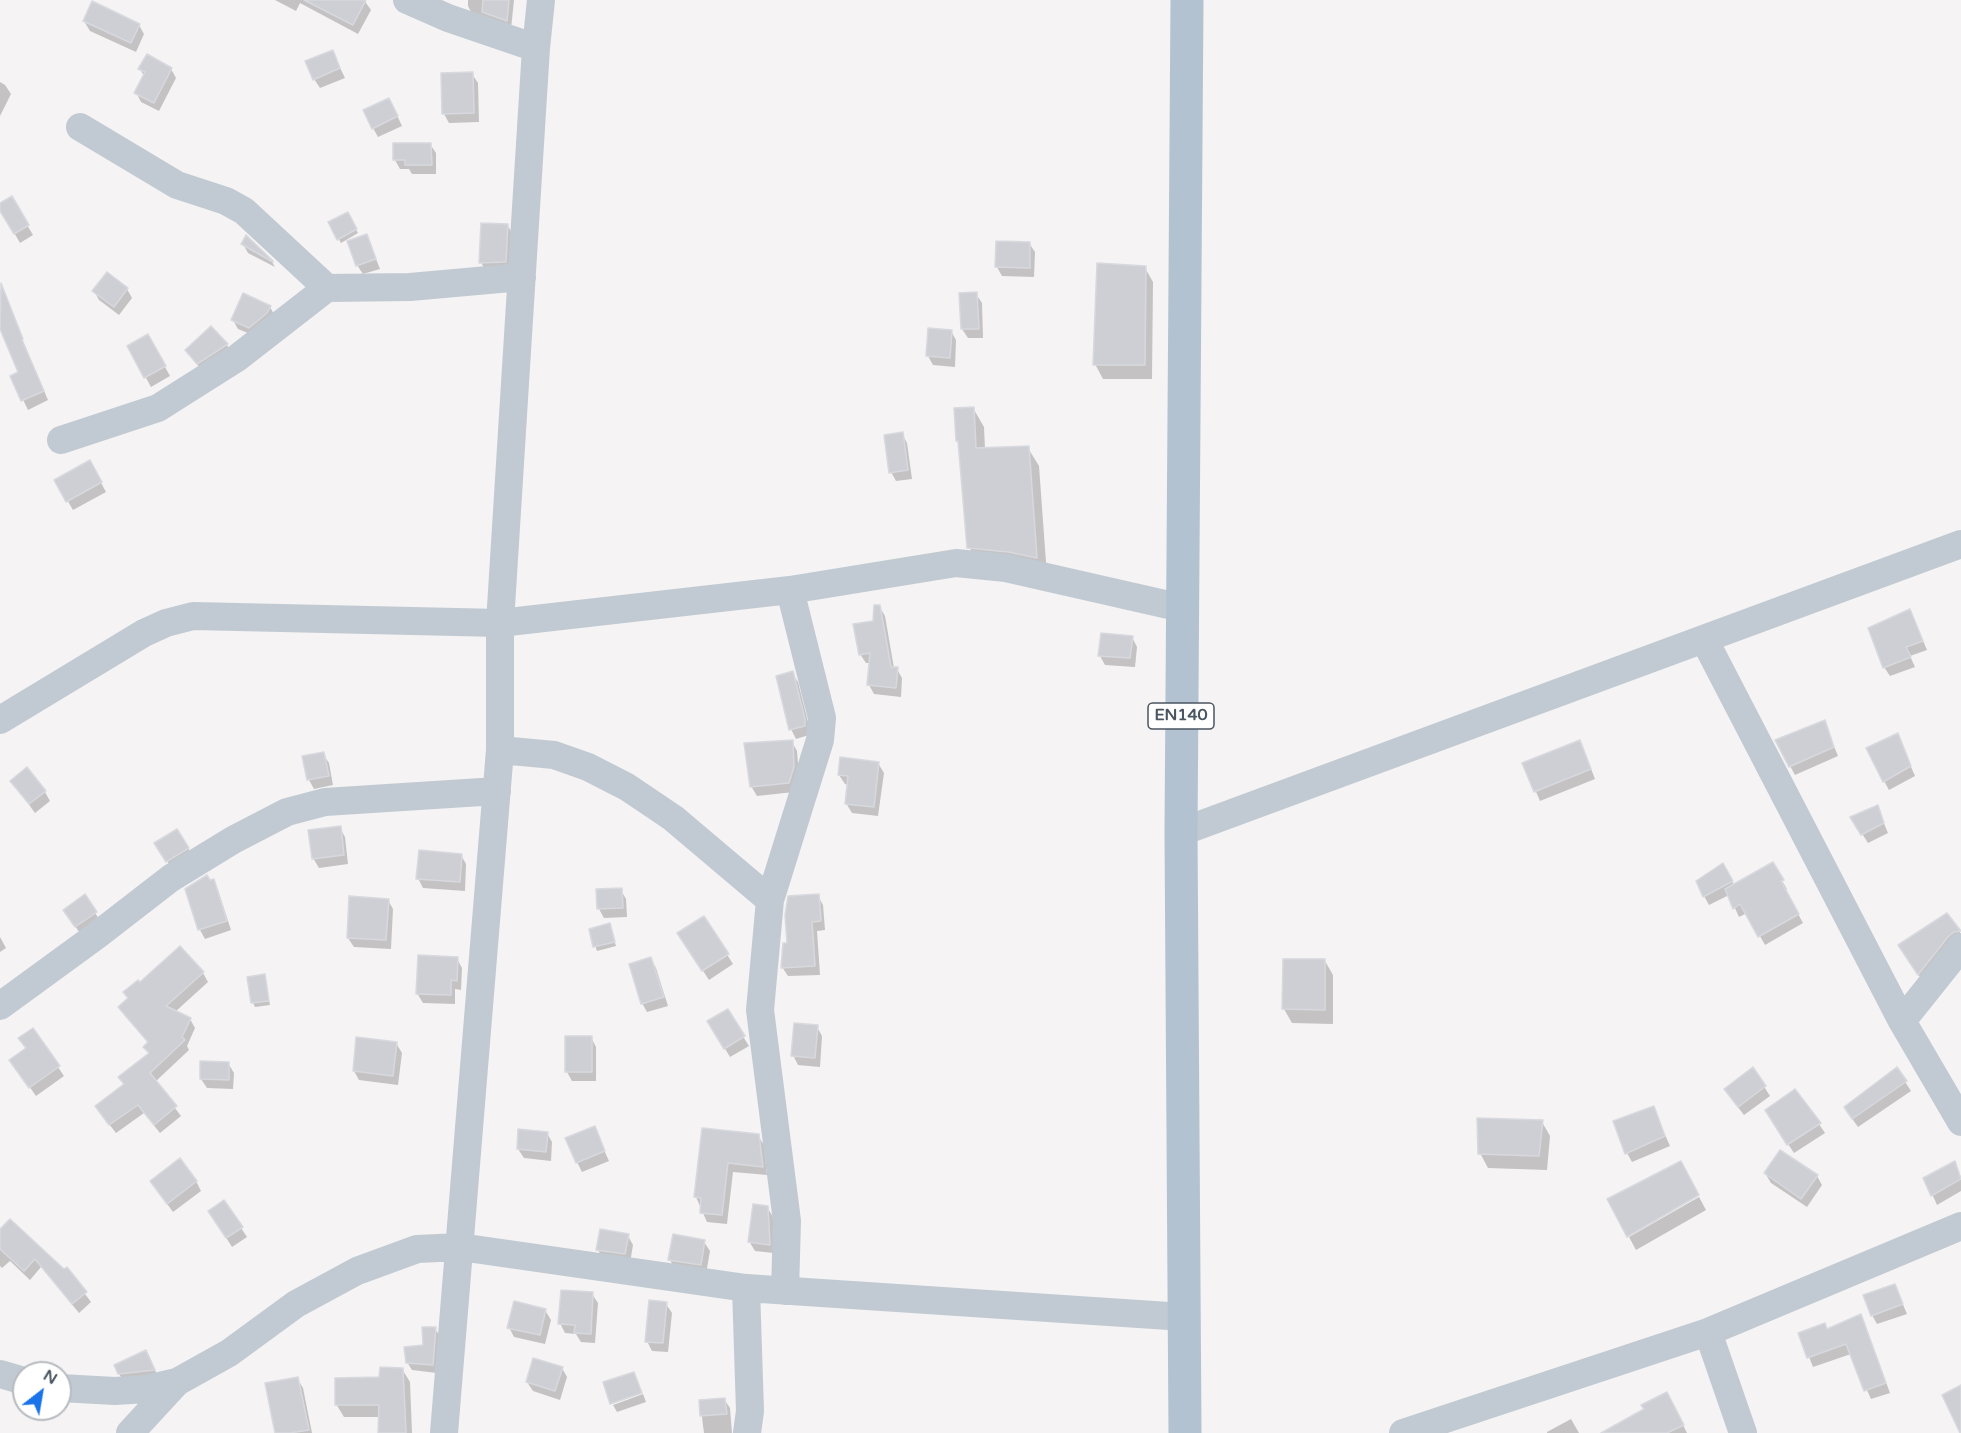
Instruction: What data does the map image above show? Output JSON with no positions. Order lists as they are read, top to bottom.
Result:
{
  "streets": {
    "main road": ["EN140"]
  },
  "north": "top right"
}
